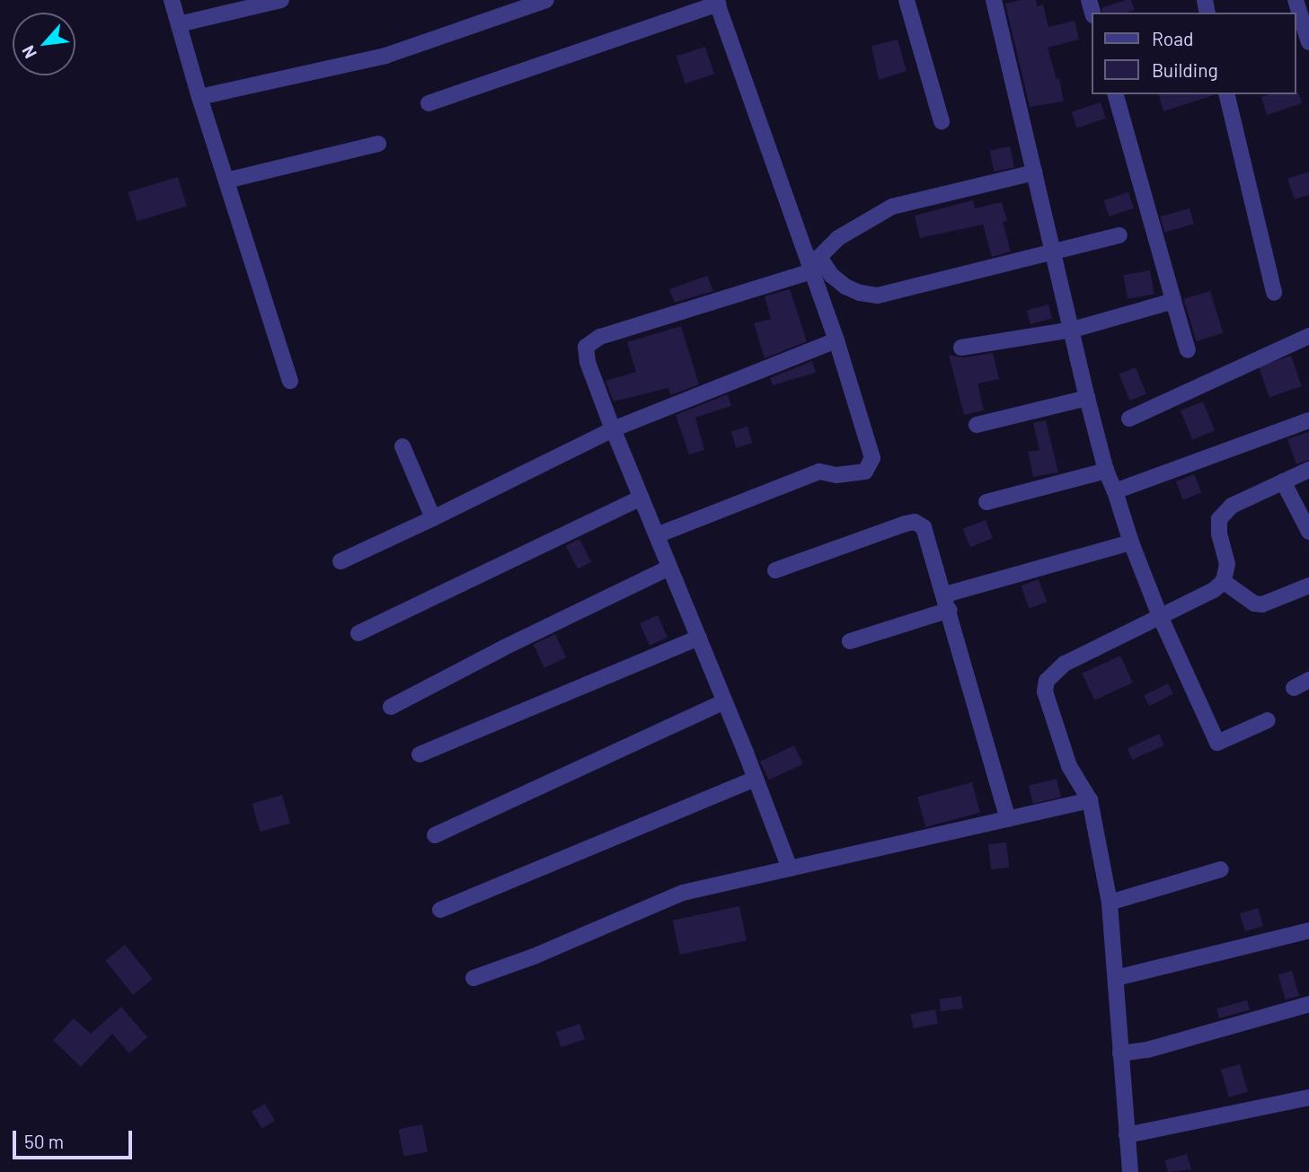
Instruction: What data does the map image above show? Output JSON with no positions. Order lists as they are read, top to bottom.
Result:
{
  "legend": ["Road", "Building"],
  "scale_bar": "50 m",
  "north": "bottom left"
}
